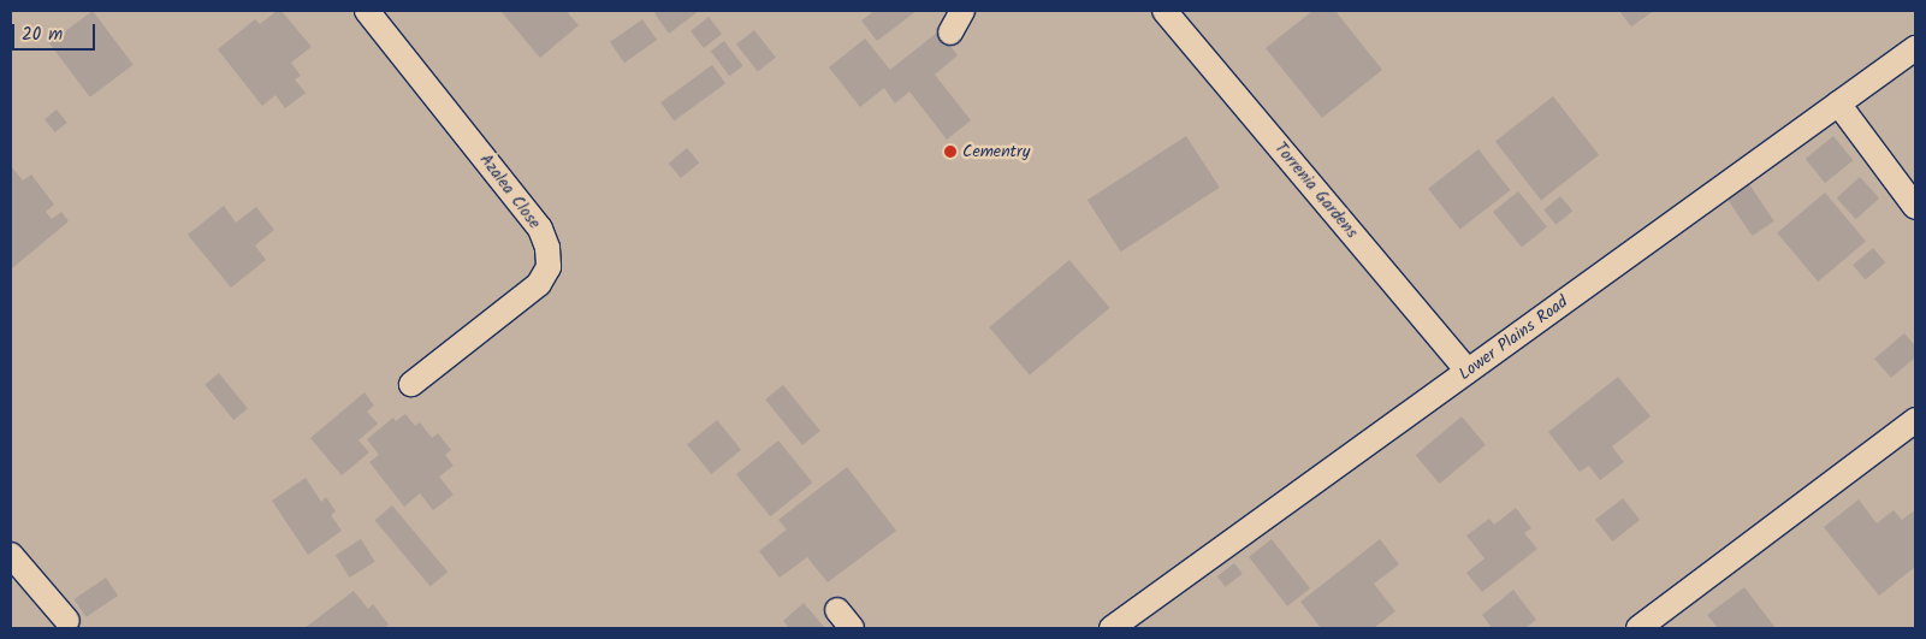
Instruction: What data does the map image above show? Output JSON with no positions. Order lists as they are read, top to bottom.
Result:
{
  "streets": {
    "street": ["Torrenia Gardens", "Azalea Close", "Lower Plains Road"]
  },
  "crossings": [
    ["Torrenia Gardens", "Lower Plains Road"]
  ],
  "places": ["Cementry"],
  "scale_bar": "20 m"
}
